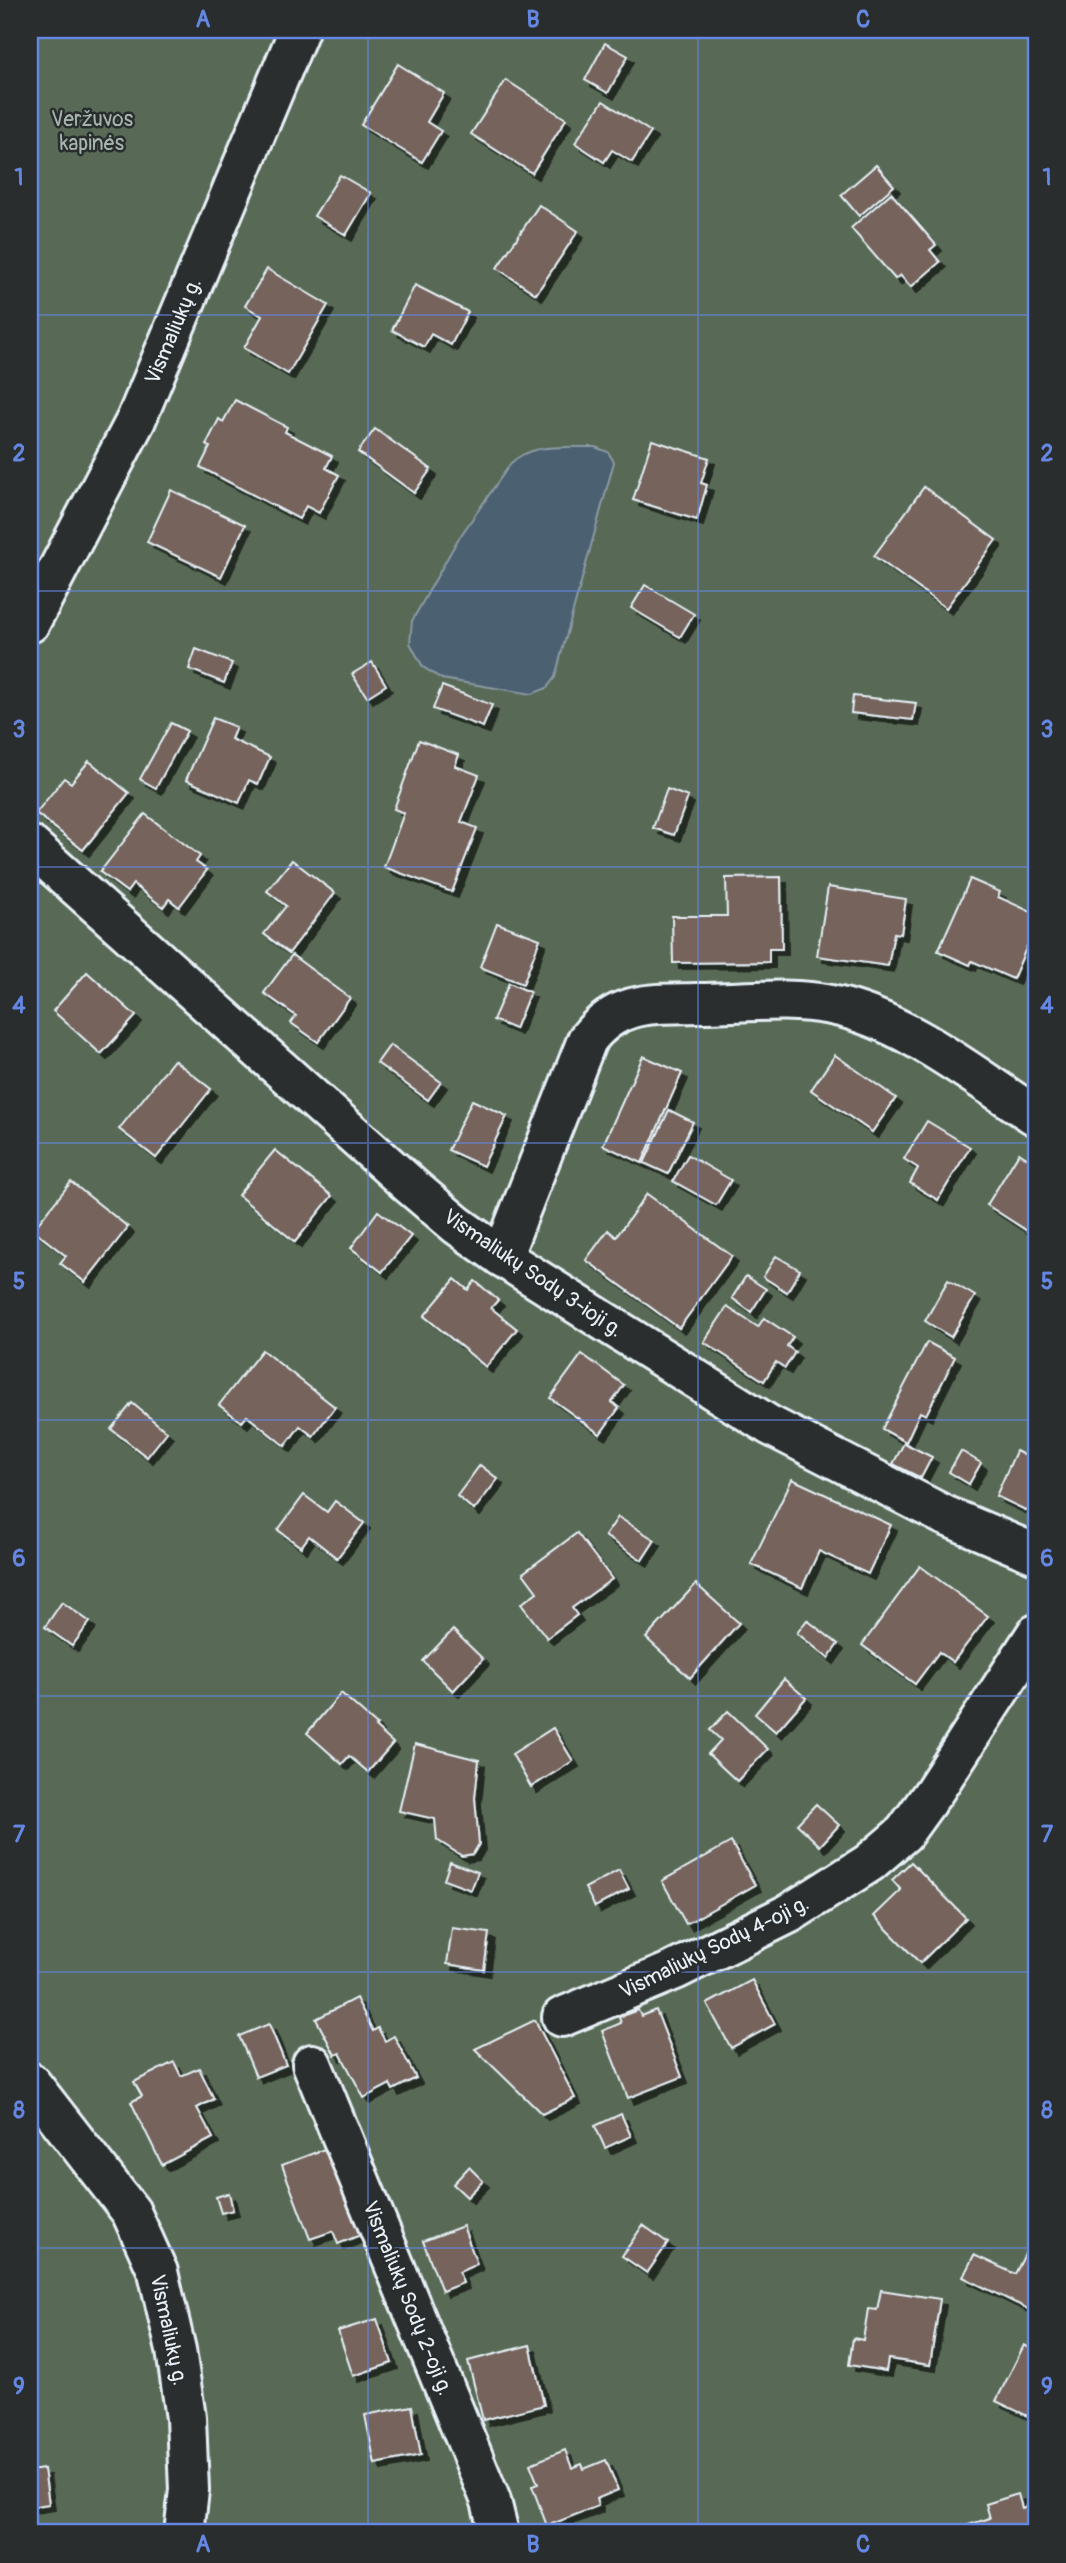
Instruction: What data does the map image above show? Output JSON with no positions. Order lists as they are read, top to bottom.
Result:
{
  "streets": {
    "street": [
      "Vismaliukų g.",
      "Vismaliukų Sodų 3-ioji g.",
      "Vismaliukų Sodų 4-oji g.",
      "Vismaliukų Sodų 2-oji g."
    ]
  },
  "parks": ["Veržuvos kapinės"],
  "grid": {
    "columns": ["A", "B", "C"],
    "rows": [
      "1",
      "2",
      "3",
      "4",
      "5",
      "6",
      "7",
      "8",
      "9"
    ]
  }
}
